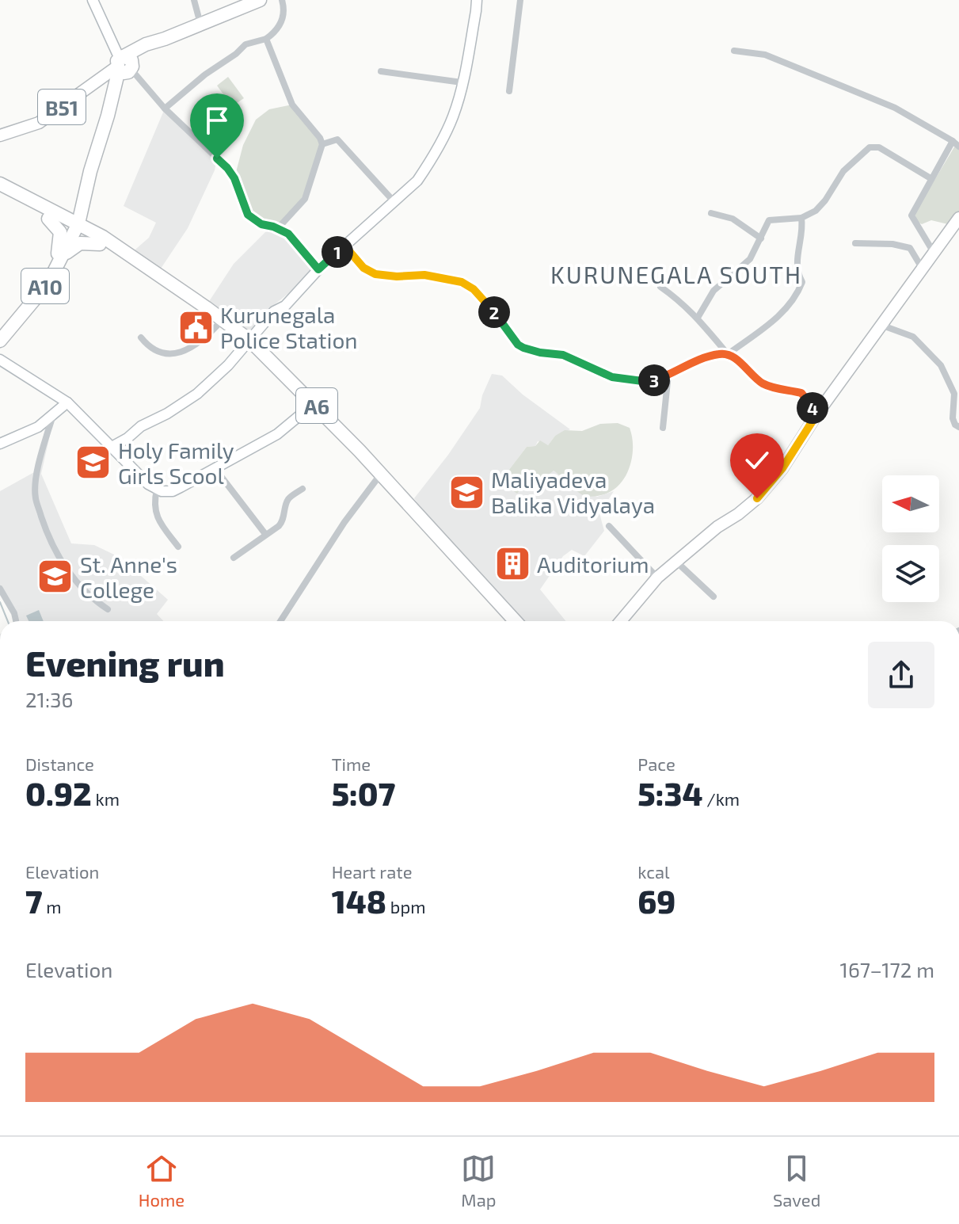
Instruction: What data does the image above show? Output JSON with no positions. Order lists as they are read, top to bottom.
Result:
{
  "streets": {
    "highway": ["A10", "A6"],
    "main road": ["B51"]
  },
  "crossings": [
    ["B51", "A10"],
    ["A10", "A6"]
  ],
  "districts": ["KURUNEGALA SOUTH"],
  "places": {
    "public building": ["Kurunegala Police Station"],
    "school or university": ["Holy Family Girls Scool", "Maliyadeva Balika Vidyalaya", "St. Anne's College"],
    "building": ["Auditorium"]
  },
  "north": "left",
  "page": {
    "pins": [
      "1",
      "2",
      "3",
      "4"
    ],
    "heading": ["Evening run", "21:36"],
    "stats": [
      ["Distance", "0.92 km"],
      ["Time", "5:07"],
      ["Pace", "5:34 /km"],
      ["Elevation", "7 m"],
      ["Heart rate", "148 bpm"],
      ["kcal", "69"]
    ],
    "chart": ["Elevation", "167–172 m"],
    "tabs": ["Home", "Map", "Saved"]
  }
}
